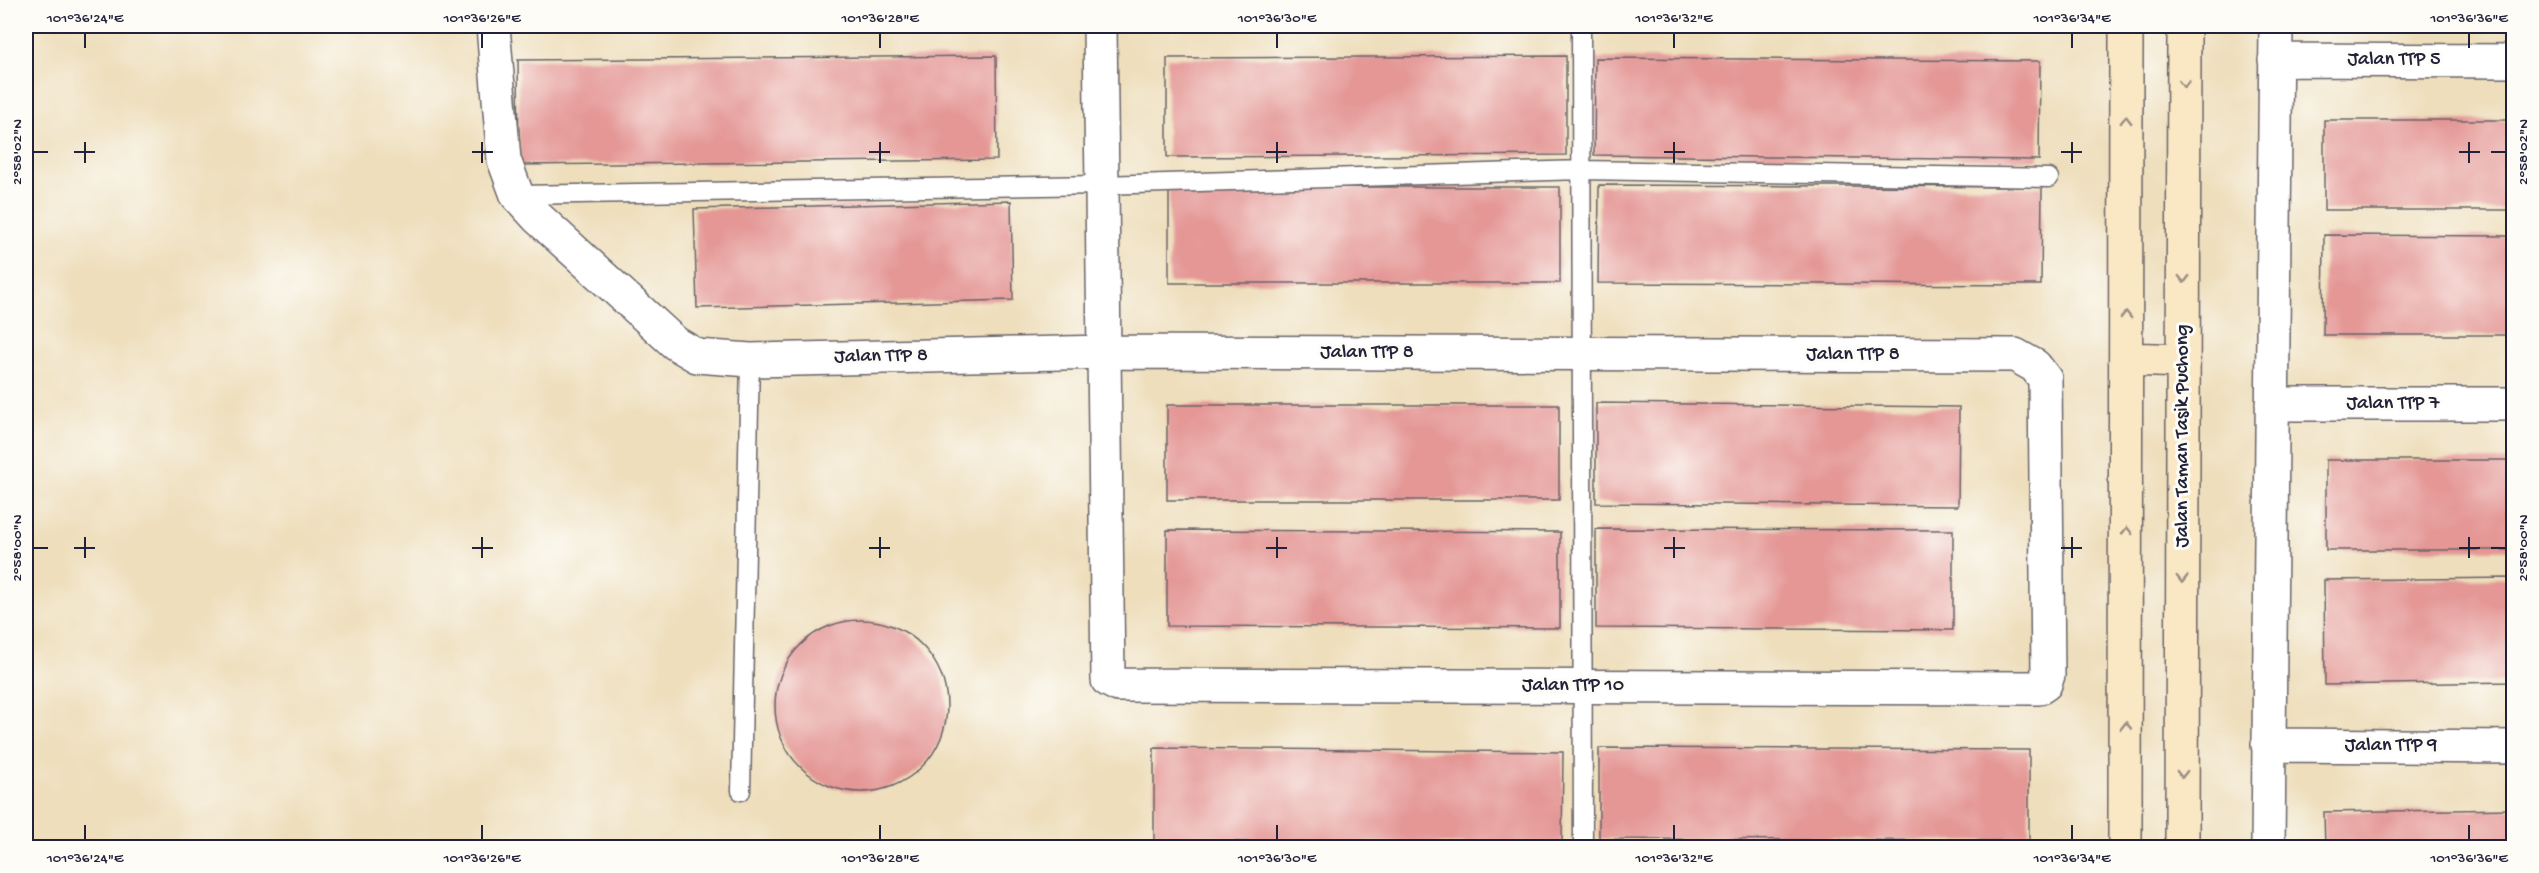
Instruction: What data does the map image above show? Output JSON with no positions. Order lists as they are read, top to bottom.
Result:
{
  "streets": {
    "street": [
      "Jalan TTP 5",
      "Jalan TTP 8",
      "Jalan TTP 7",
      "Jalan Taman Tasik Puchong",
      "Jalan TTP 10",
      "Jalan TTP 9"
    ]
  },
  "crossings": [
    ["Jalan TTP 8", "Jalan TTP 10"]
  ],
  "coordinates": [
    "101°36'24\"E",
    "101°36'26\"E",
    "101°36'28\"E",
    "101°36'30\"E",
    "101°36'32\"E",
    "101°36'34\"E",
    "101°36'36\"E",
    "2°58'02\"N",
    "2°58'00\"N"
  ]
}
